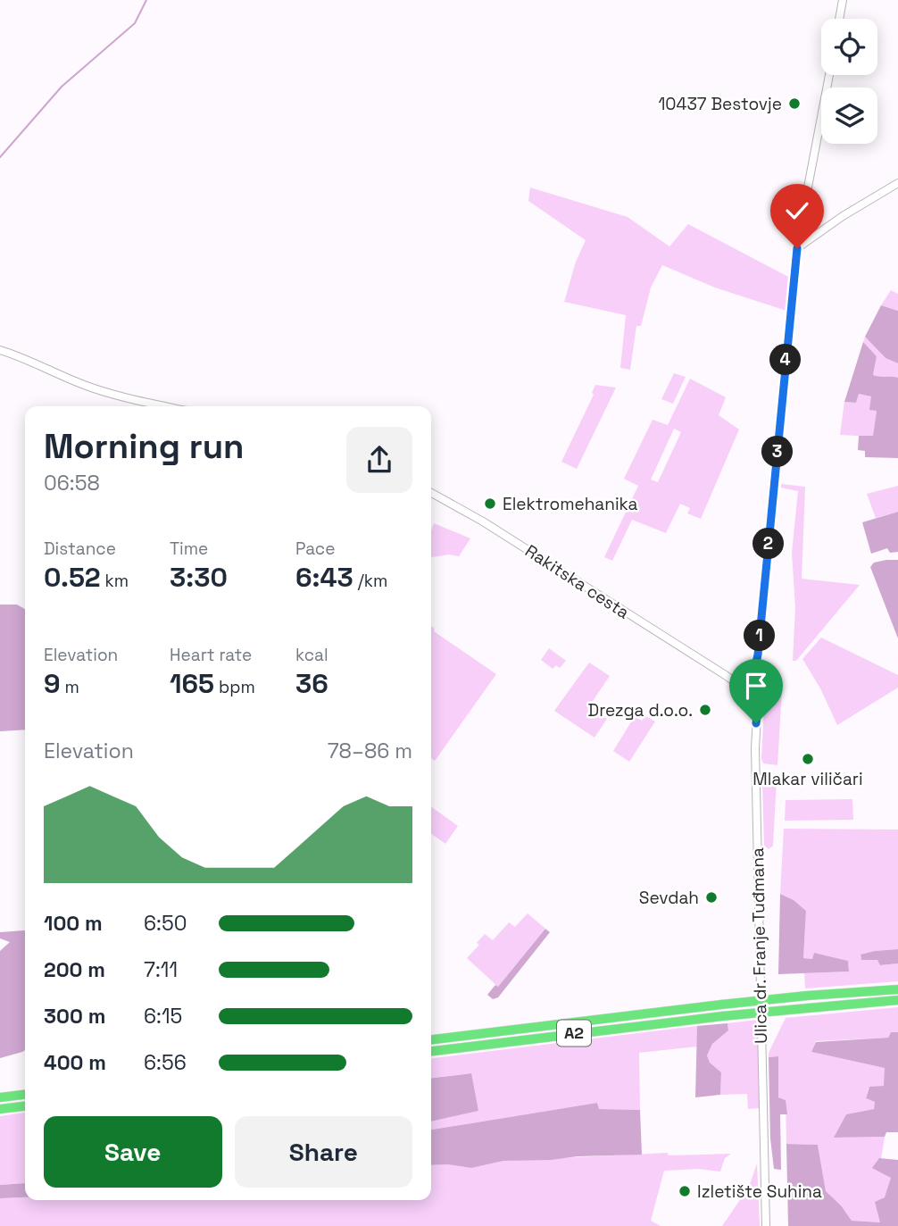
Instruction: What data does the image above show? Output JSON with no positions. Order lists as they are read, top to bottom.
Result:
{
  "streets": {
    "highway": ["A2"],
    "main road": ["Rakitska cesta", "Ulica dr. Franje Tuđmana"]
  },
  "crossings": [
    ["Rakitska cesta", "Ulica dr. Franje Tuđmana"]
  ],
  "places": [
    "10437 Bestovje",
    "Elektromehanika",
    "Drezga d.o.o.",
    "Mlakar viličari",
    "Sevdah",
    "Izletište Suhina"
  ],
  "page": {
    "pins": [
      "4",
      "3",
      "2",
      "1"
    ],
    "heading": ["Morning run", "06:58"],
    "stats": [
      ["Distance", "0.52 km"],
      ["Time", "3:30"],
      ["Pace", "6:43 /km"],
      ["Elevation", "9 m"],
      ["Heart rate", "165 bpm"],
      ["kcal", "36"]
    ],
    "chart": ["Elevation", "78–86 m"],
    "list": [
      {
        "name": "100 m",
        "note": "6:50"
      },
      {
        "name": "200 m",
        "note": "7:11"
      },
      {
        "name": "300 m",
        "note": "6:15"
      },
      {
        "name": "400 m",
        "note": "6:56"
      }
    ],
    "buttons": ["Save", "Share"]
  }
}
